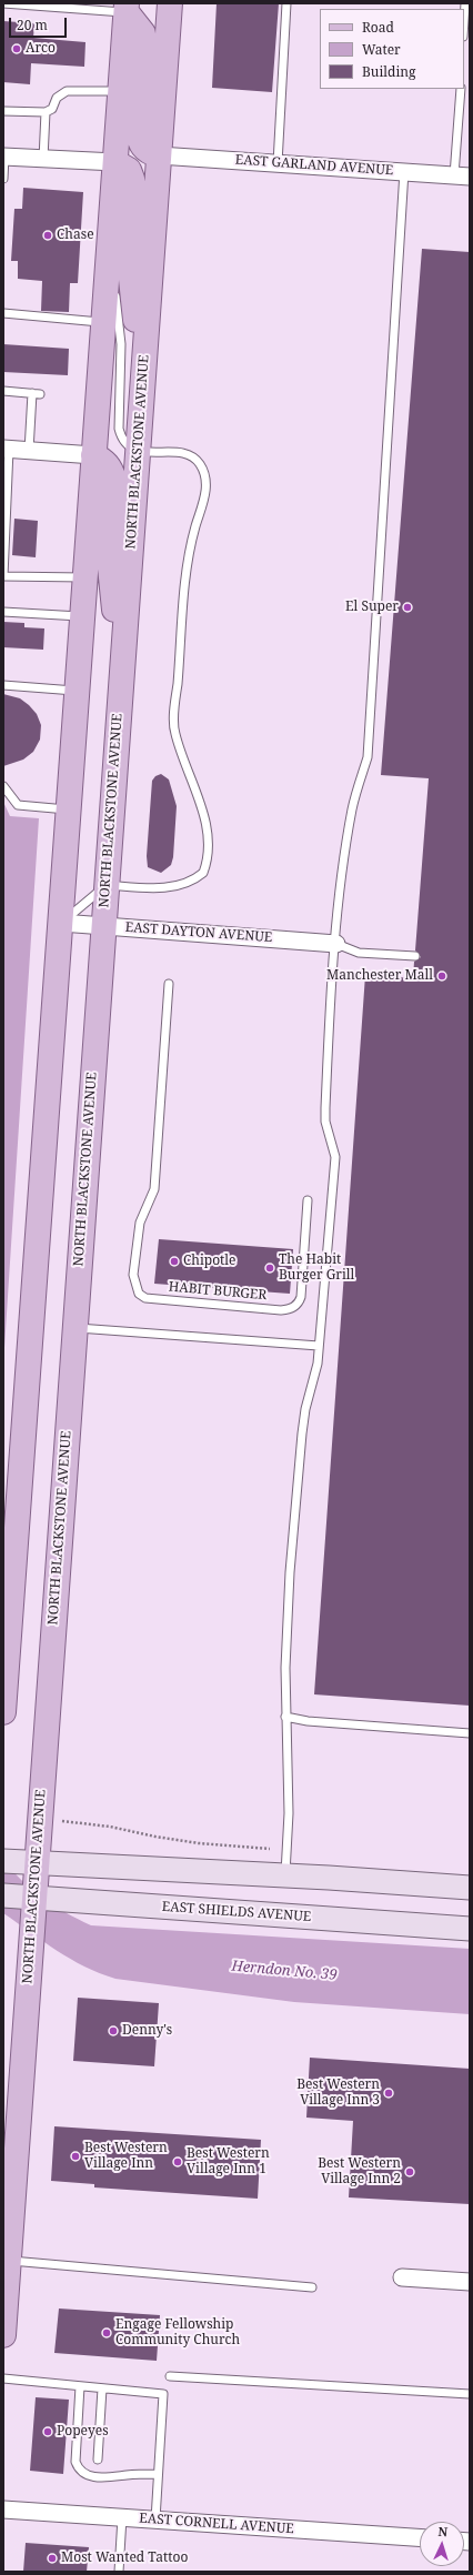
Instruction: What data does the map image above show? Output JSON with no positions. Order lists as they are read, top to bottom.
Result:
{
  "streets": {
    "main road": ["NORTH BLACKSTONE AVENUE", "EAST SHIELDS AVENUE"],
    "street": ["EAST GARLAND AVENUE", "EAST DAYTON AVENUE", "EAST CORNELL AVENUE"],
    "lane": ["HABIT BURGER"]
  },
  "crossings": [
    ["EAST GARLAND AVENUE", "NORTH BLACKSTONE AVENUE"],
    ["NORTH BLACKSTONE AVENUE", "EAST DAYTON AVENUE"],
    ["NORTH BLACKSTONE AVENUE", "EAST SHIELDS AVENUE"]
  ],
  "water": ["Herndon No. 39"],
  "places": [
    "Arco",
    "Chase",
    "El Super",
    "Manchester Mall",
    "Chipotle",
    "The Habit Burger Grill",
    "Denny's",
    "Best Western Village Inn 3",
    "Best Western Village Inn",
    "Best Western Village Inn 1",
    "Best Western Village Inn 2",
    "Engage Fellowship Community Church",
    "Popeyes",
    "Most Wanted Tattoo"
  ],
  "legend": ["Road", "Water", "Building"],
  "scale_bar": "20 m",
  "north": "top"
}
